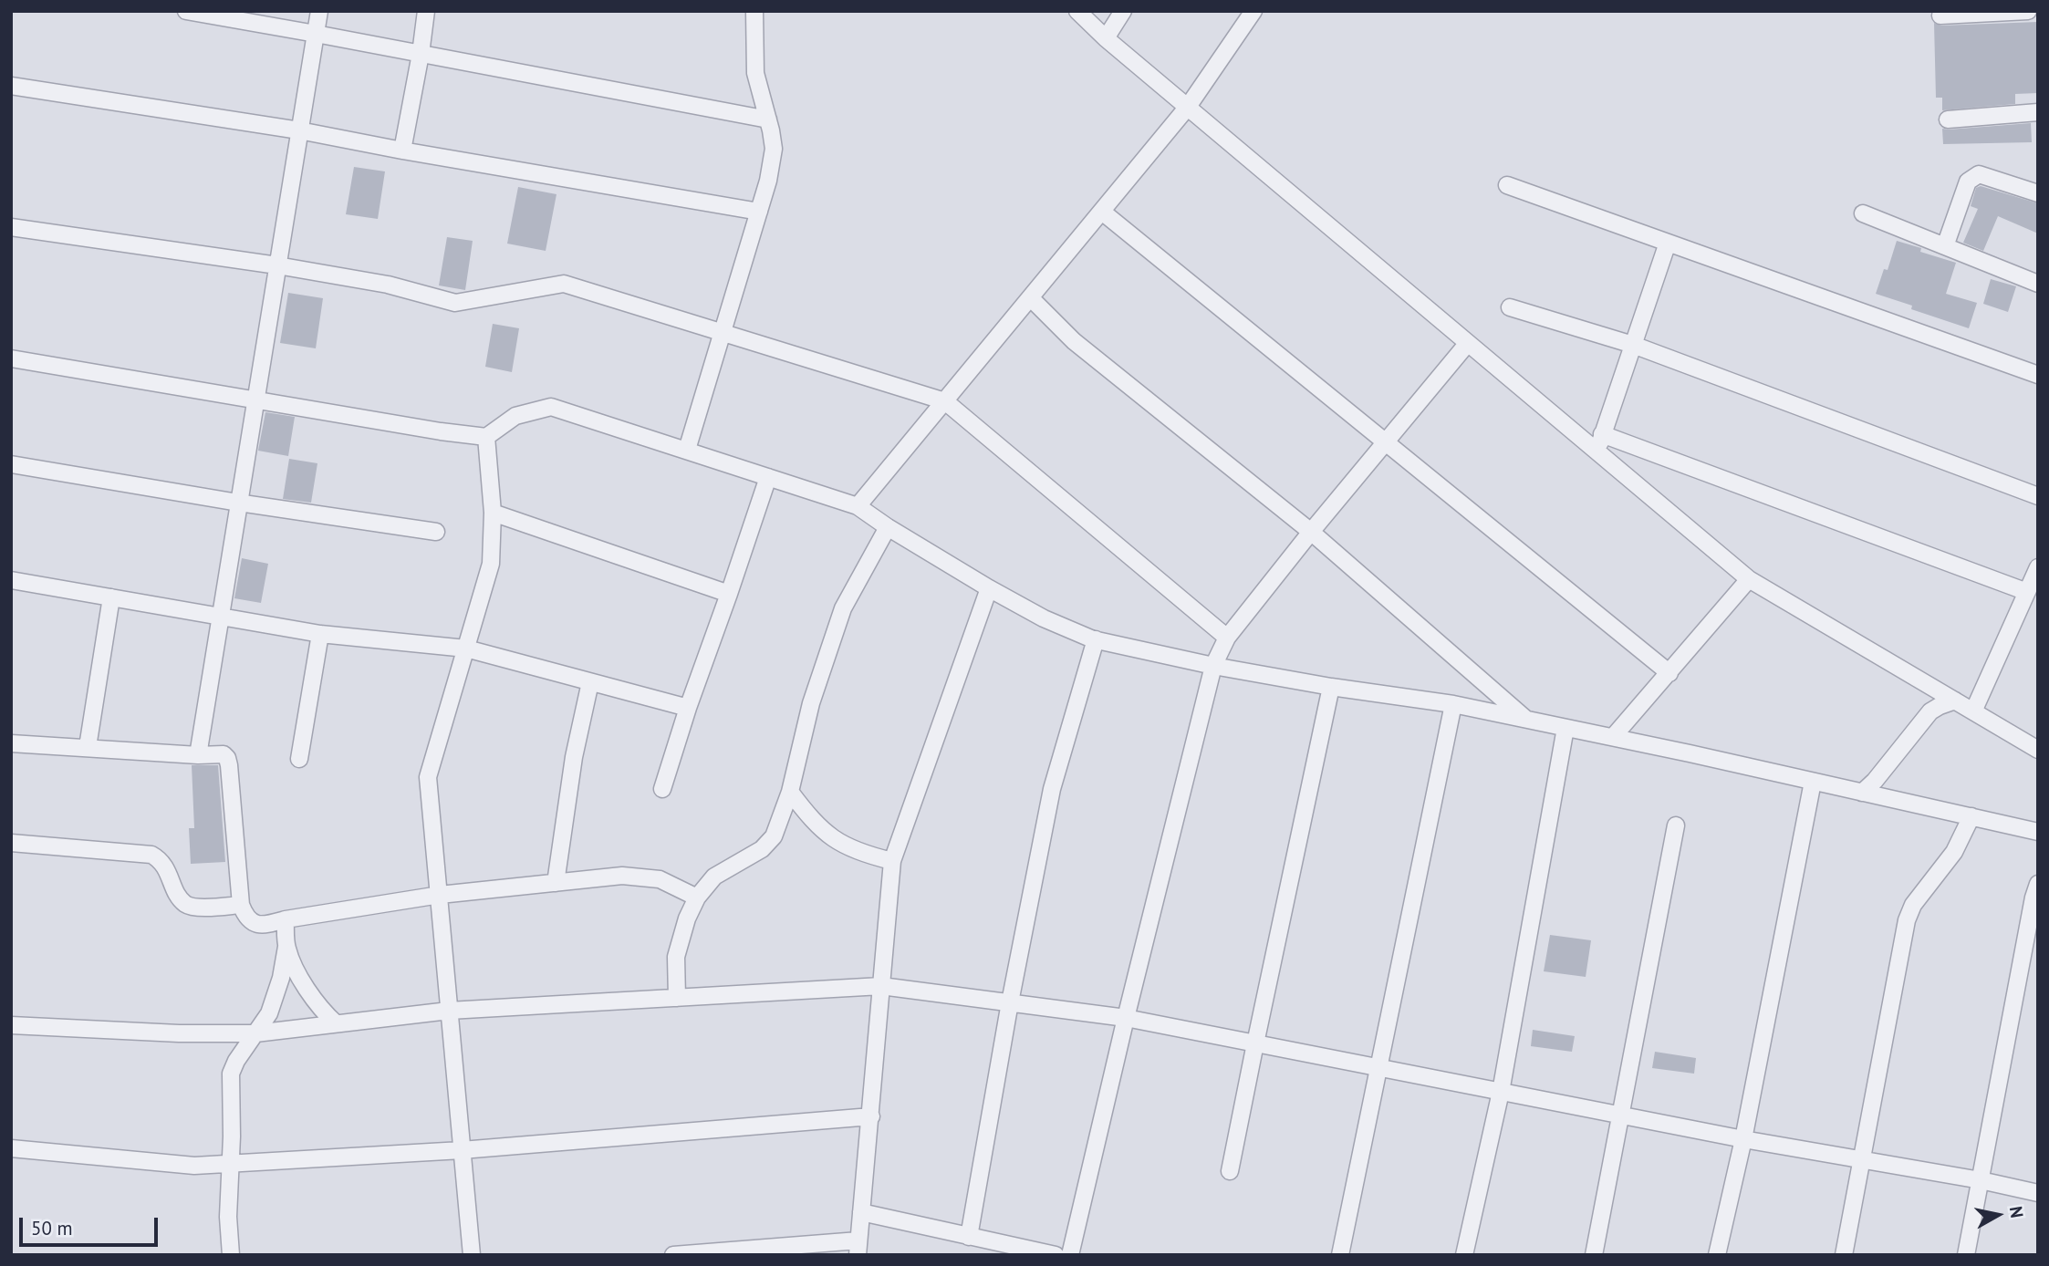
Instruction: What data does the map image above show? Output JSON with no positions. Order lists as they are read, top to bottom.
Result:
{
  "scale_bar": "50 m",
  "north": "right"
}
